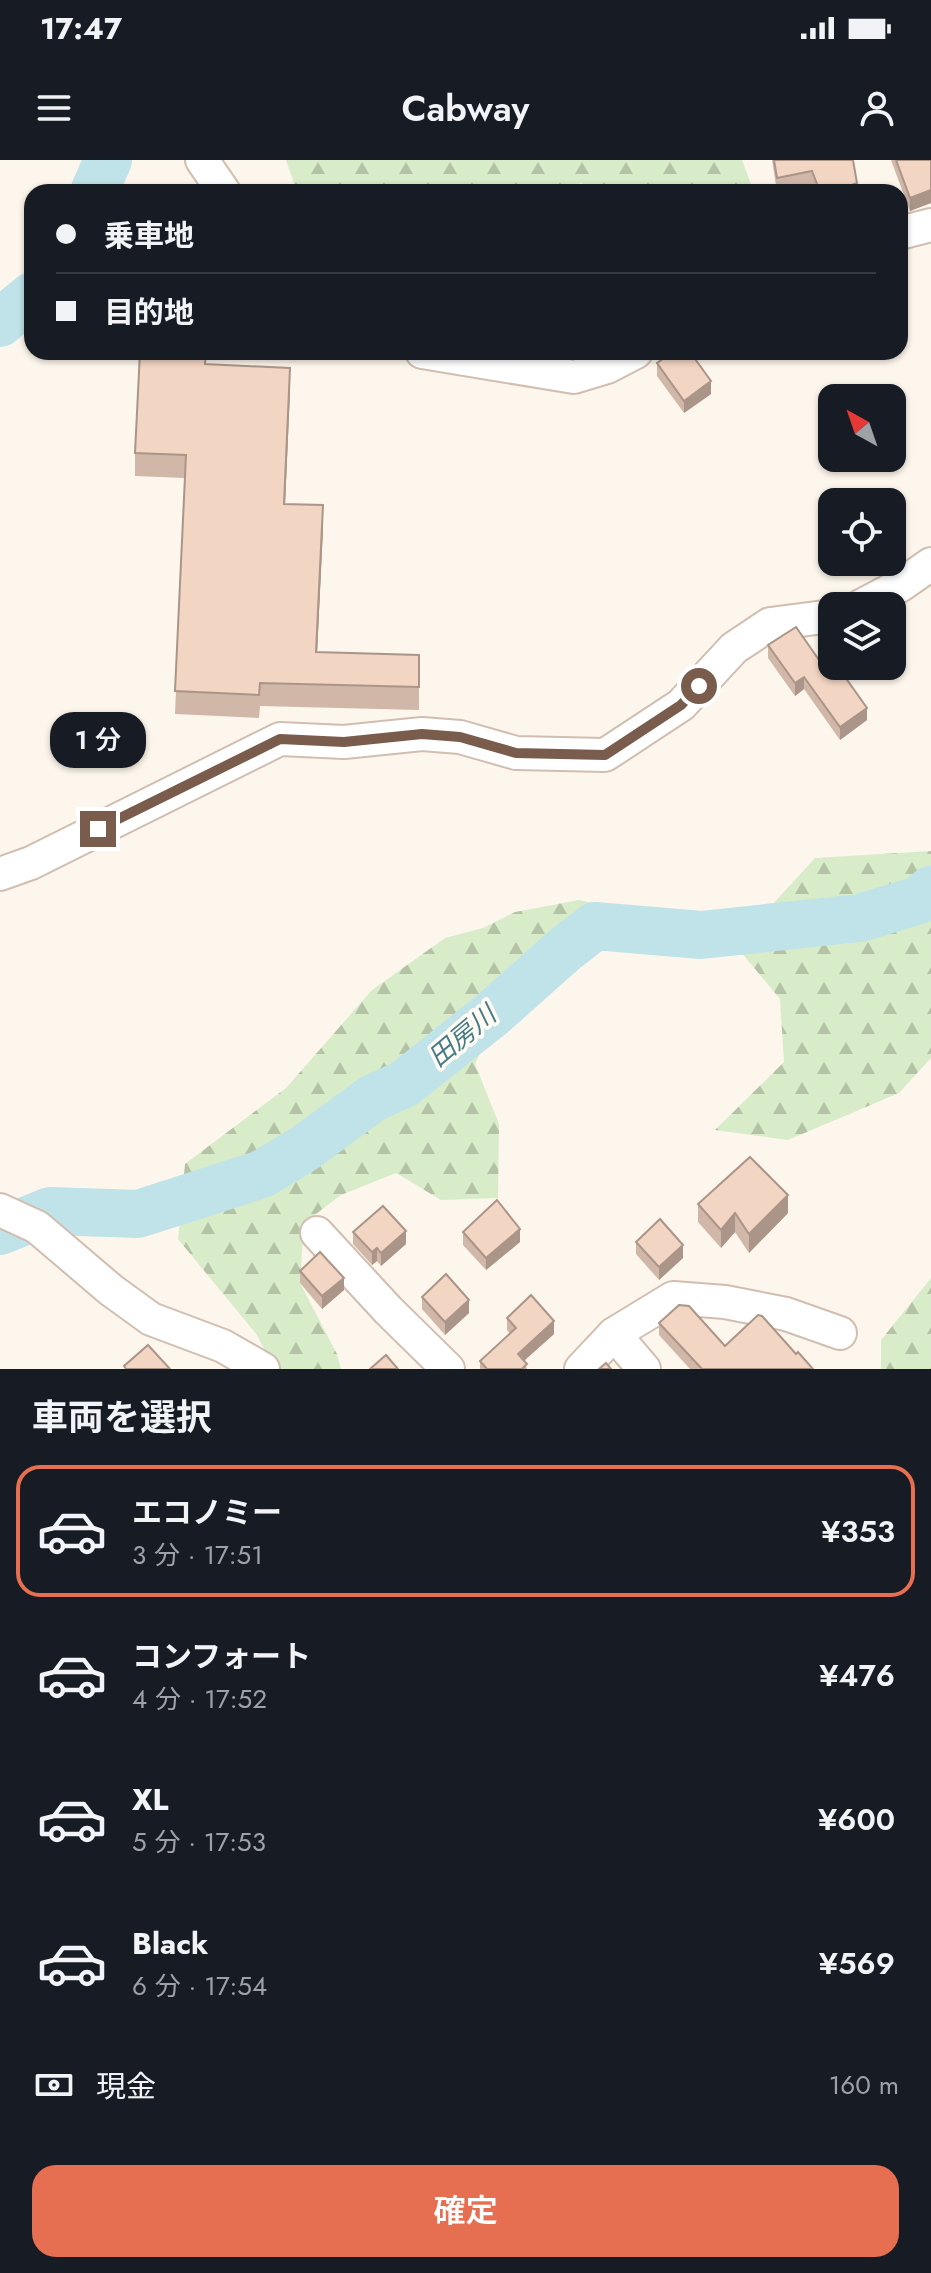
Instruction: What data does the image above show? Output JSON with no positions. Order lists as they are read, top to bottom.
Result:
{
  "water": ["田房川"],
  "north": "top left",
  "page": {
    "status": "17:47",
    "header": "Cabway",
    "banner": ["乗車地", "目的地"],
    "bubble": "1 分",
    "heading": "車両を選択",
    "list": [
      {
        "name": "エコノミー",
        "note": "3 分 · 17:51",
        "value": "¥353"
      },
      {
        "name": "コンフォート",
        "note": "4 分 · 17:52",
        "value": "¥476"
      },
      {
        "name": "XL",
        "note": "5 分 · 17:53",
        "value": "¥600"
      },
      {
        "name": "Black",
        "note": "6 分 · 17:54",
        "value": "¥569"
      }
    ],
    "pay": ["現金", "160 m"],
    "buttons": "確定"
  }
}
